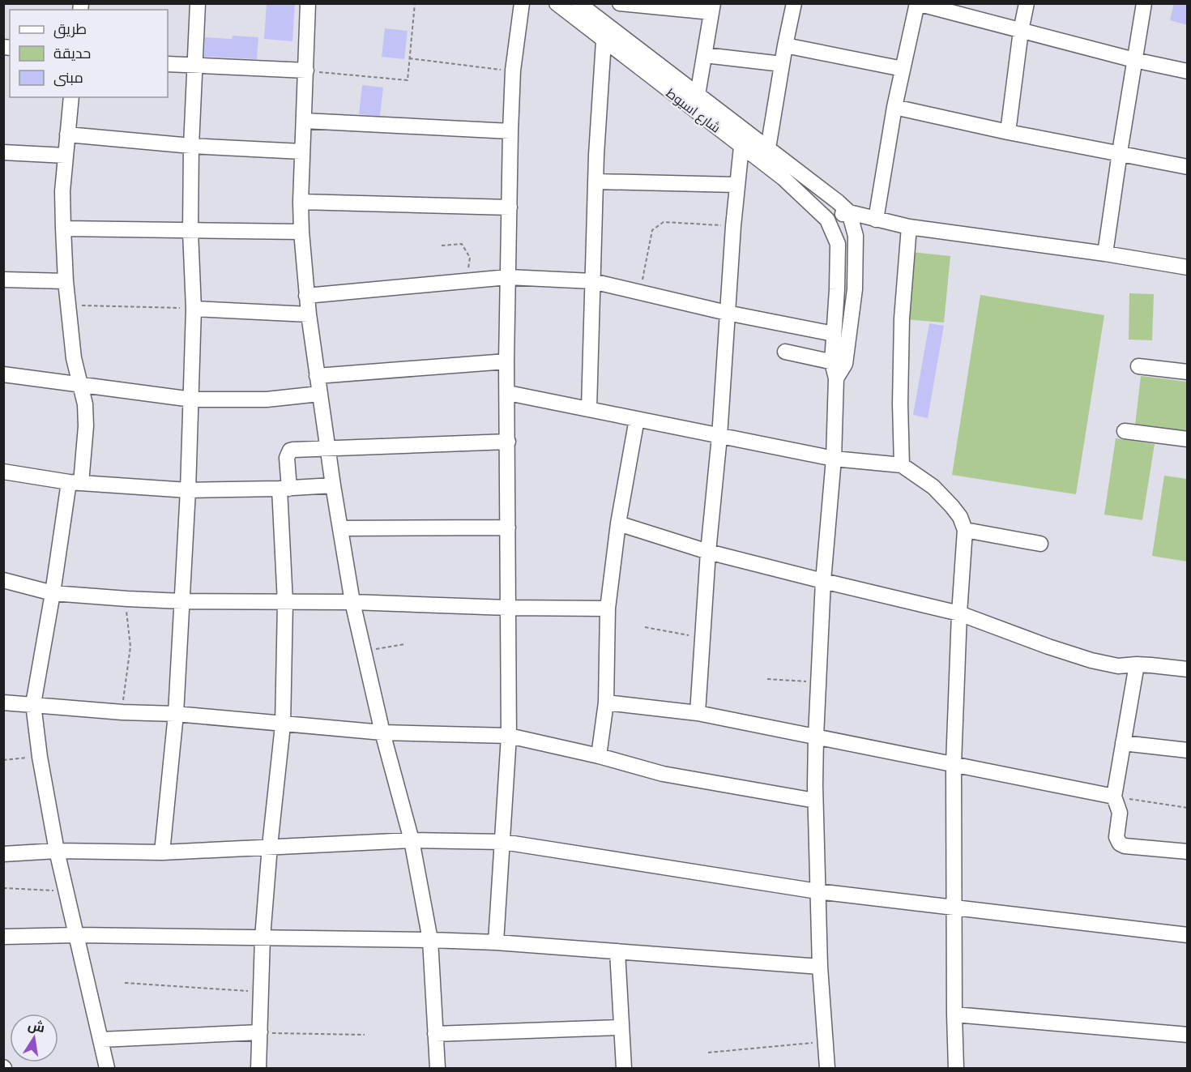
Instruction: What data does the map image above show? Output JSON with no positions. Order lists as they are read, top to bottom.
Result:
{
  "streets": {
    "street": ["شارع اسيوط"]
  },
  "legend": ["طريق", "حديقة", "مبنى"],
  "north": "top"
}
